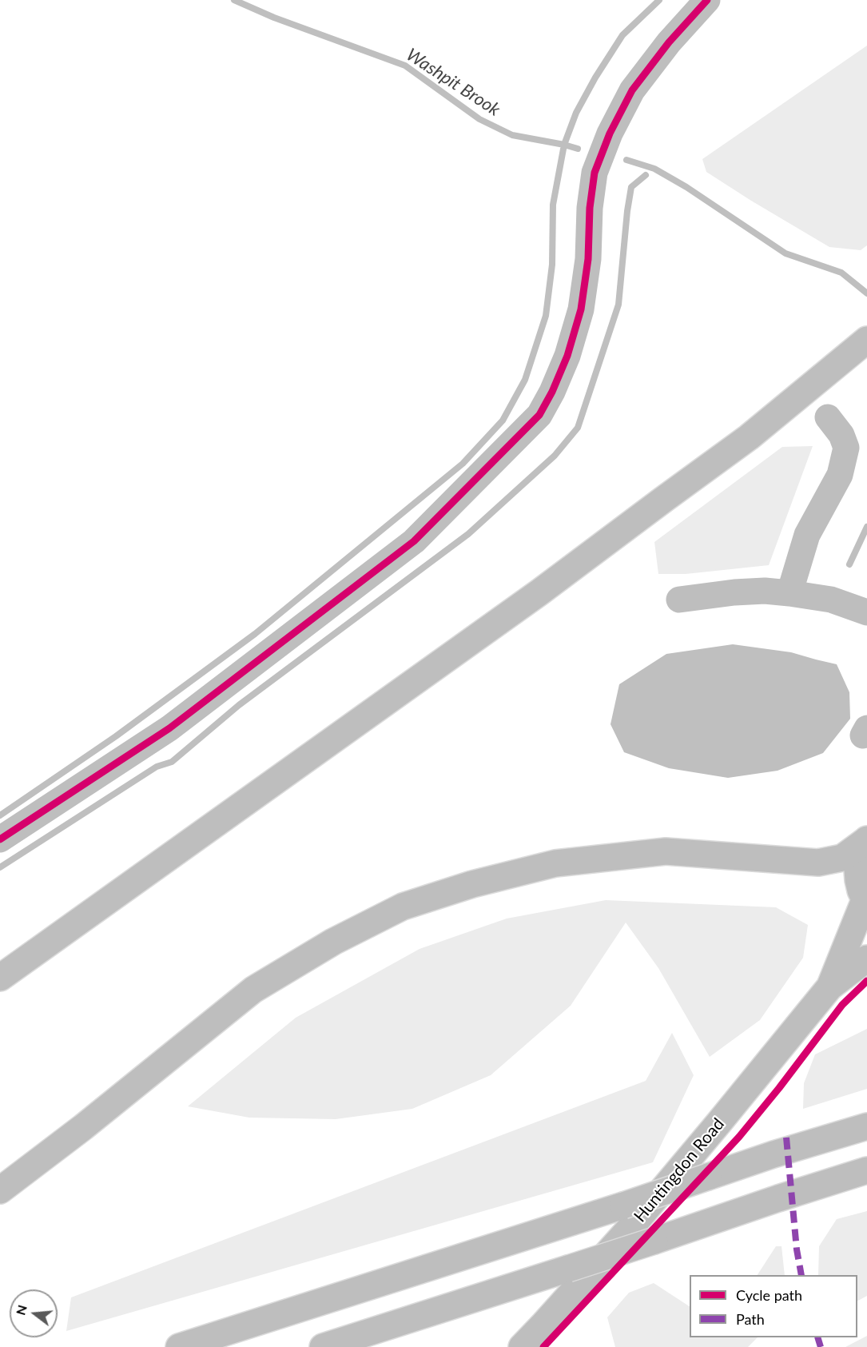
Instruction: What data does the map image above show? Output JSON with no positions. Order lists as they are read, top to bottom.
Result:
{
  "streets": {
    "main road": ["Huntingdon Road"]
  },
  "water": ["Washpit Brook"],
  "legend": ["Cycle path", "Path"],
  "north": "left"
}
